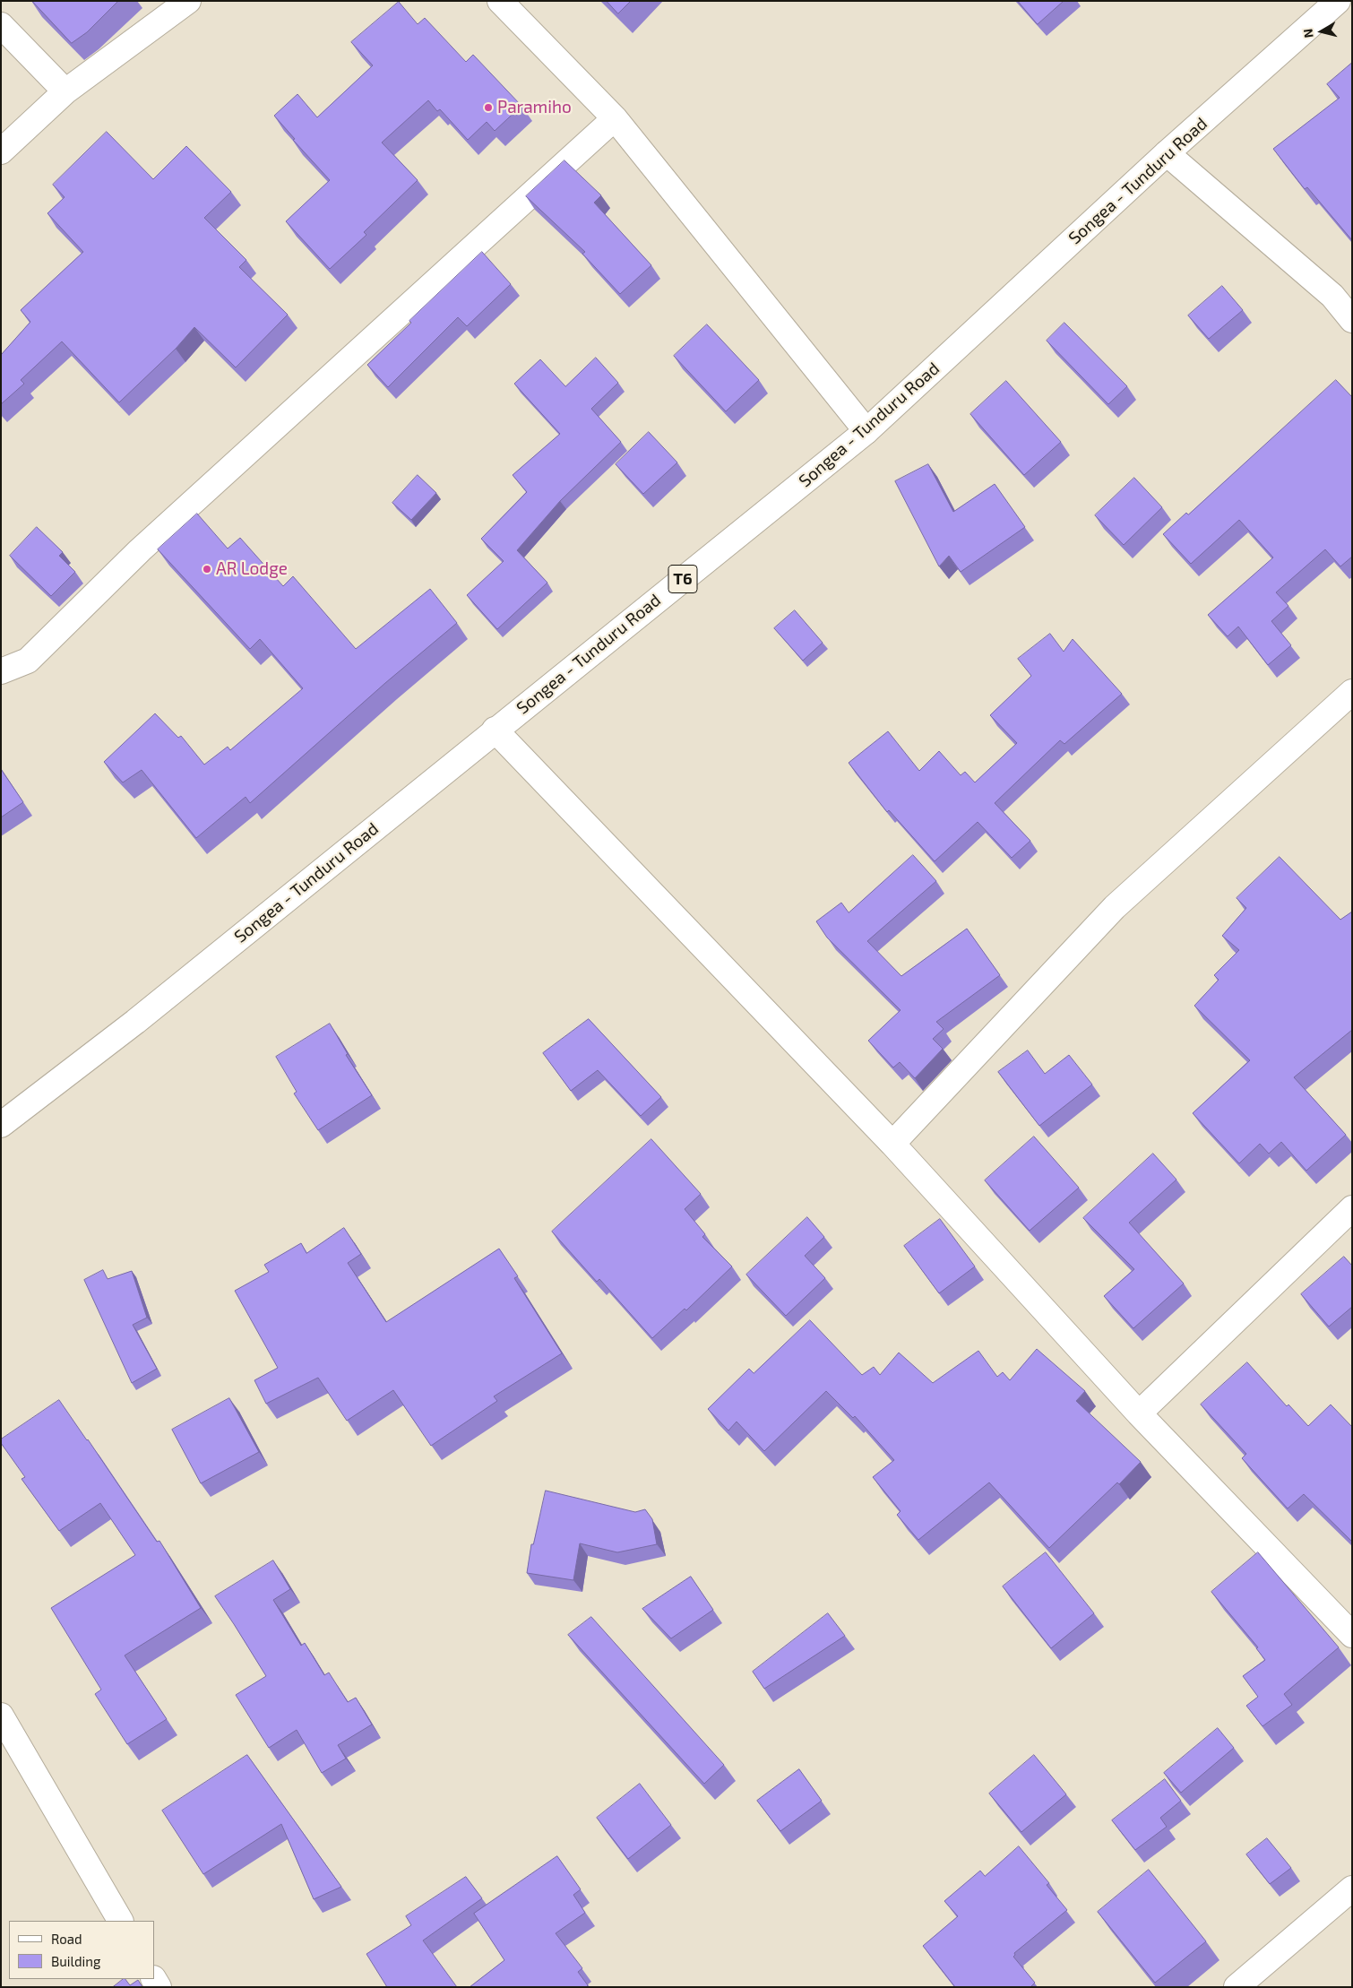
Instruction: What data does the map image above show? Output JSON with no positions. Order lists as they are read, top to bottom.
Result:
{
  "streets": {
    "main road": ["Songea - Tunduru Road", "T6"]
  },
  "places": ["Paramiho", "AR Lodge"],
  "legend": ["Road", "Building"],
  "north": "left"
}
